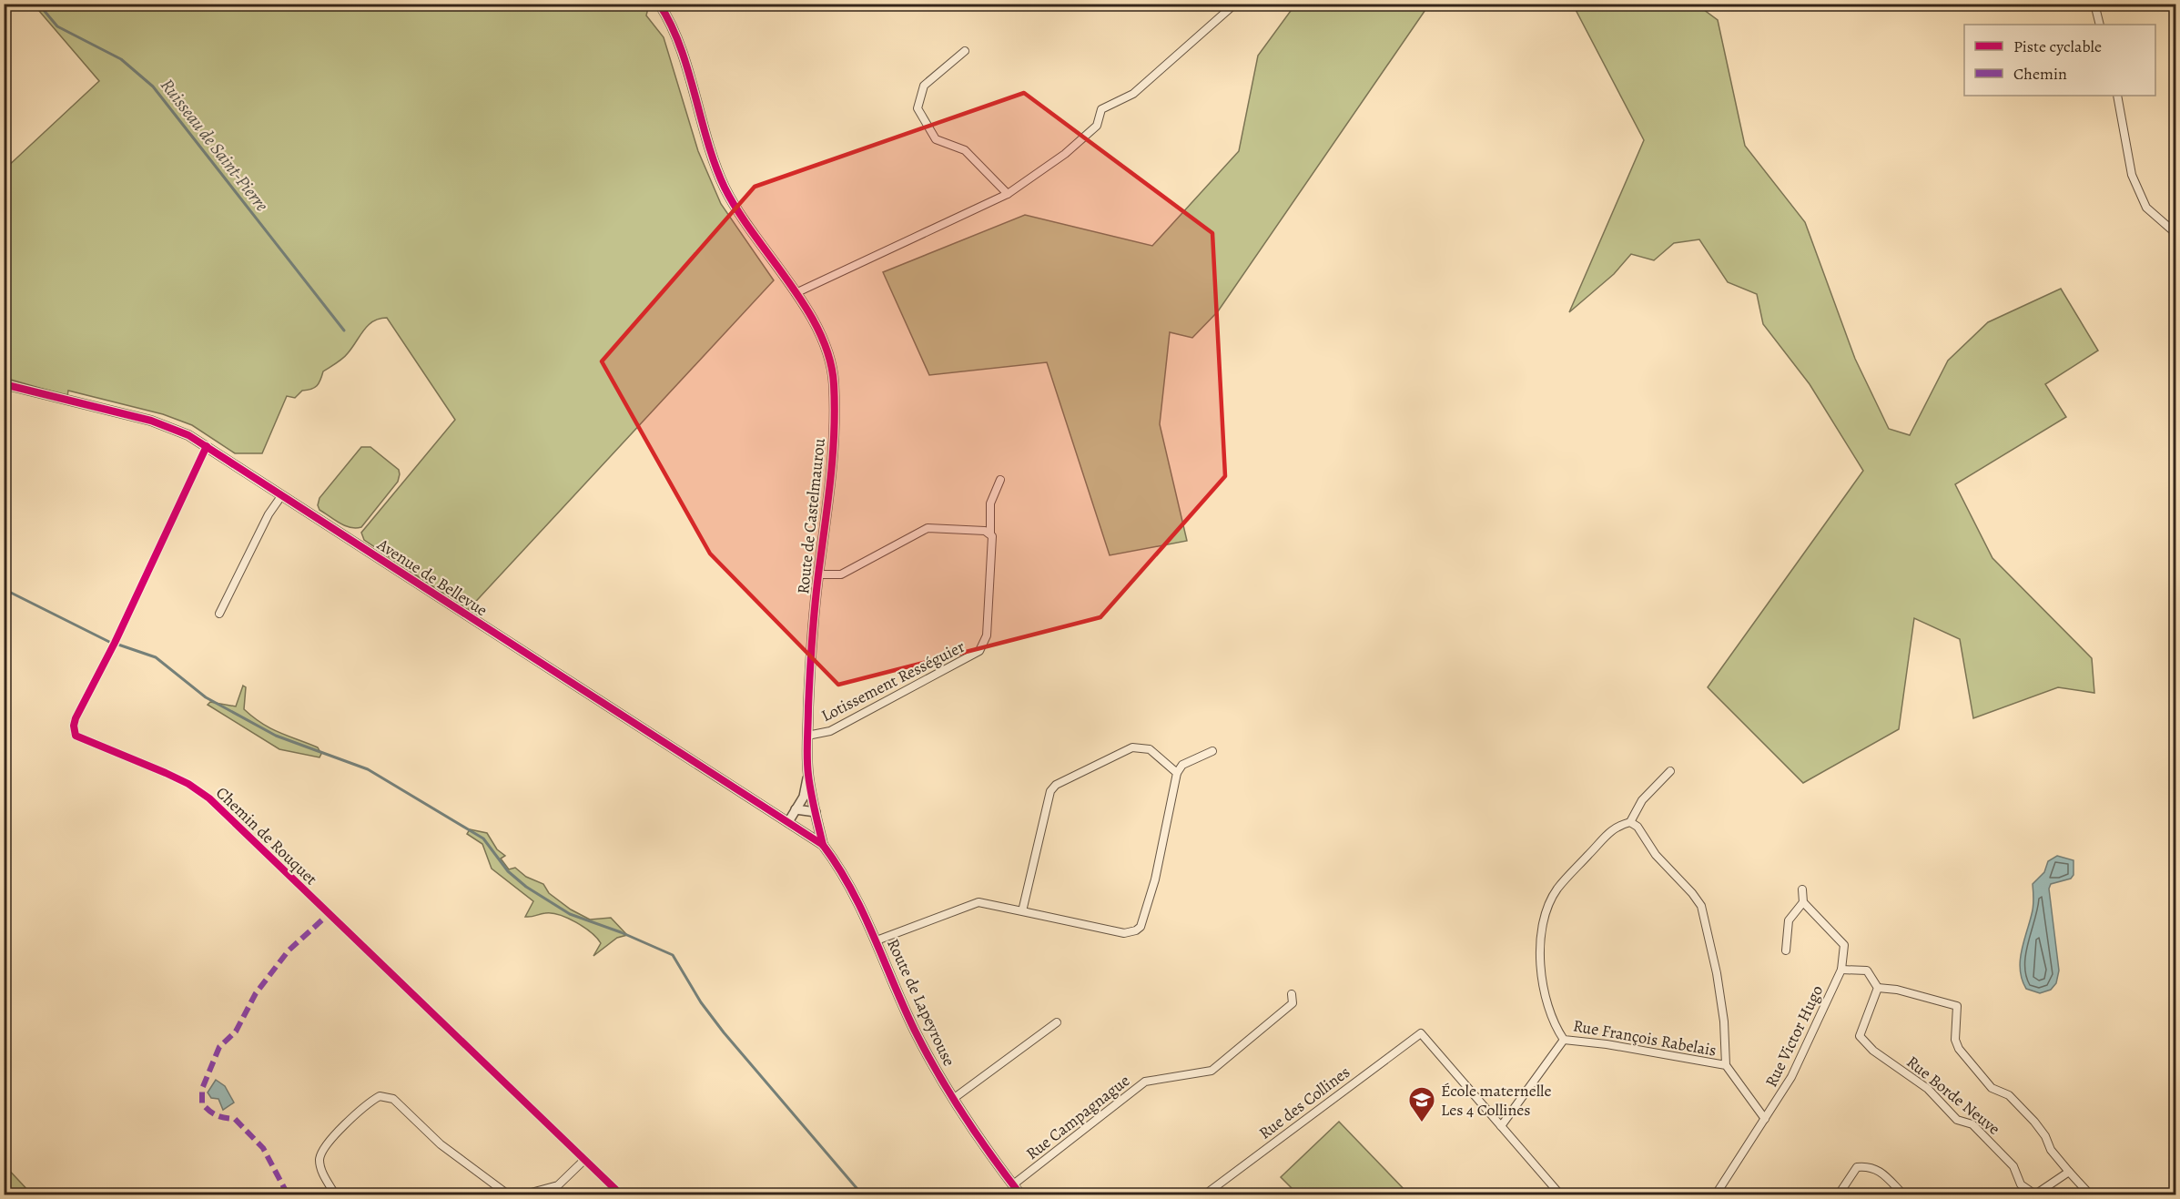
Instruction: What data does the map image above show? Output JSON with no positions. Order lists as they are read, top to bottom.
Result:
{
  "streets": {
    "street": [
      "Route de Castelmaurou",
      "Avenue de Bellevue",
      "Lotissement Rességuier",
      "Chemin de Rouquet",
      "Route de Lapeyrouse",
      "Rue Victor Hugo",
      "Rue François Rabelais",
      "Rue Borde Neuve",
      "Rue des Collines",
      "Rue Campagnague"
    ]
  },
  "crossings": [
    ["Route de Castelmaurou", "Avenue de Bellevue"],
    ["Route de Castelmaurou", "Lotissement Rességuier"],
    ["Route de Castelmaurou", "Route de Lapeyrouse"],
    ["Avenue de Bellevue", "Chemin de Rouquet"],
    ["Avenue de Bellevue", "Route de Lapeyrouse"],
    ["Route de Lapeyrouse", "Rue Campagnague"],
    ["Rue Victor Hugo", "Rue François Rabelais"]
  ],
  "water": ["Ruisseau de Saint-Pierre"],
  "places": {
    "school or university": ["École maternelle Les 4 Collines"]
  },
  "legend": ["Piste cyclable", "Chemin"]
}
